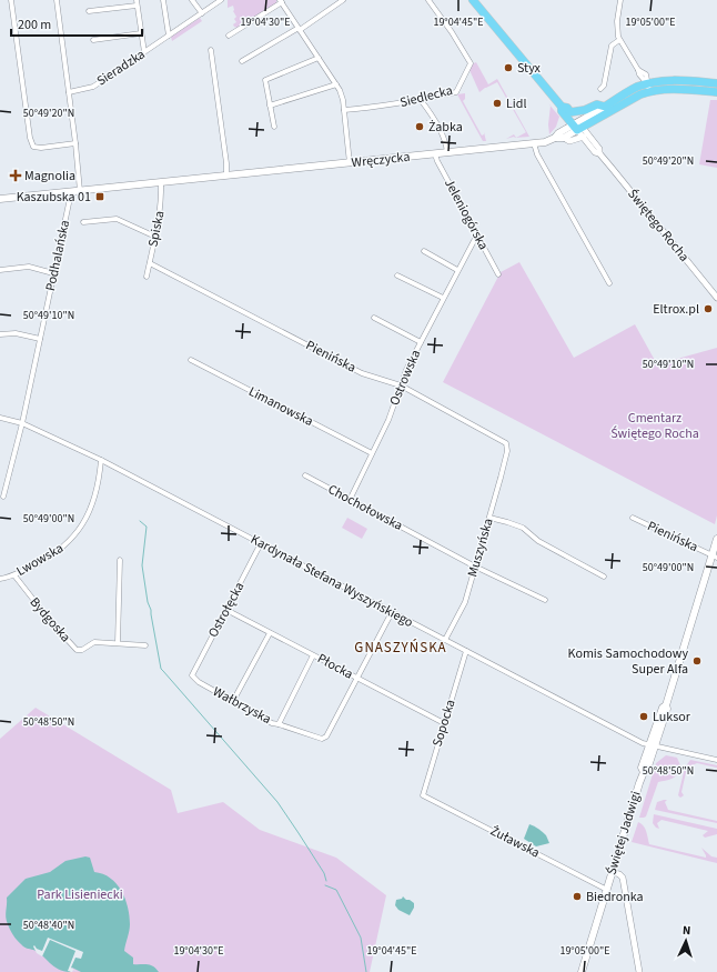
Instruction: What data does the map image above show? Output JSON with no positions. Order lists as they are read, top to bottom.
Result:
{
  "streets": {
    "main road": ["Wręczycka", "Świętego Rocha", "Świętej Jadwigi"],
    "street": [
      "Sieradzka",
      "Siedlecka",
      "Jeleniogórska",
      "Spiska",
      "Podhalańska",
      "Pienińska",
      "Ostrowska",
      "Limanowska",
      "Chochołowska",
      "Muszyńska",
      "Lwowska",
      "Kardynała Stefana Wyszyńskiego",
      "Ostrołęcka",
      "Bydgoska",
      "Płocka",
      "Wałbrzyska",
      "Sopocka",
      "Żuławska"
    ]
  },
  "crossings": [
    ["Wręczycka", "Jeleniogórska"],
    ["Wręczycka", "Świętego Rocha"],
    ["Wręczycka", "Spiska"],
    ["Wręczycka", "Podhalańska"],
    ["Jeleniogórska", "Ostrowska"],
    ["Spiska", "Pienińska"],
    ["Podhalańska", "Kardynała Stefana Wyszyńskiego"],
    ["Pienińska", "Ostrowska"],
    ["Pienińska", "Muszyńska"],
    ["Pienińska", "Świętej Jadwigi"],
    ["Ostrowska", "Limanowska"],
    ["Ostrowska", "Chochołowska"],
    ["Chochołowska", "Muszyńska"],
    ["Muszyńska", "Kardynała Stefana Wyszyńskiego"],
    ["Lwowska", "Kardynała Stefana Wyszyńskiego"],
    ["Lwowska", "Bydgoska"],
    ["Kardynała Stefana Wyszyńskiego", "Ostrołęcka"],
    ["Kardynała Stefana Wyszyńskiego", "Sopocka"],
    ["Kardynała Stefana Wyszyńskiego", "Świętej Jadwigi"],
    ["Ostrołęcka", "Płocka"],
    ["Ostrołęcka", "Wałbrzyska"],
    ["Płocka", "Wałbrzyska"],
    ["Płocka", "Sopocka"],
    ["Sopocka", "Żuławska"],
    ["Świętej Jadwigi", "Żuławska"]
  ],
  "districts": ["GNASZYŃSKA"],
  "parks": ["Cmentarz Świętego Rocha", "Park Lisieniecki"],
  "places": {
    "other": [
      "Styx",
      "Lidl",
      "Żabka",
      "Eltrox.pl",
      "Komis Samochodowy Super Alfa",
      "Luksor",
      "Biedronka"
    ],
    "health": ["Magnolia"],
    "transit": ["Kaszubska 01"]
  },
  "scale_bar": "200 m",
  "north": "top",
  "coordinates": [
    "19°04'30\"E",
    "19°04'45\"E",
    "19°05'00\"E",
    "50°49'20\"N",
    "50°49'10\"N",
    "50°49'00\"N",
    "50°48'50\"N",
    "50°48'40\"N"
  ]
}
